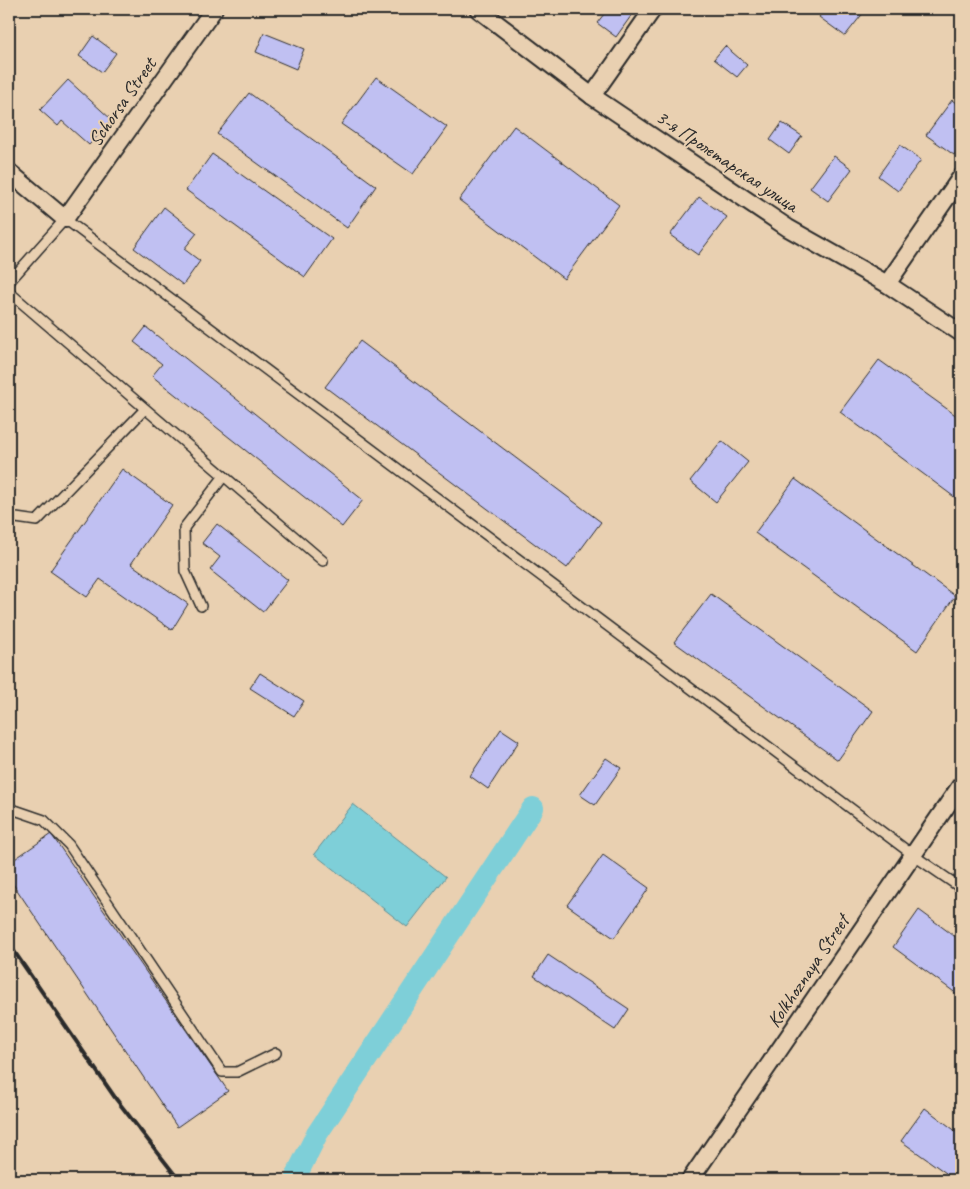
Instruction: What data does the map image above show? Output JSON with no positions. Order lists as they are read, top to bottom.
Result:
{
  "streets": {
    "street": ["Schorsa Street", "3-я Пролетарская улица", "Kolkhoznaya Street"]
  }
}
